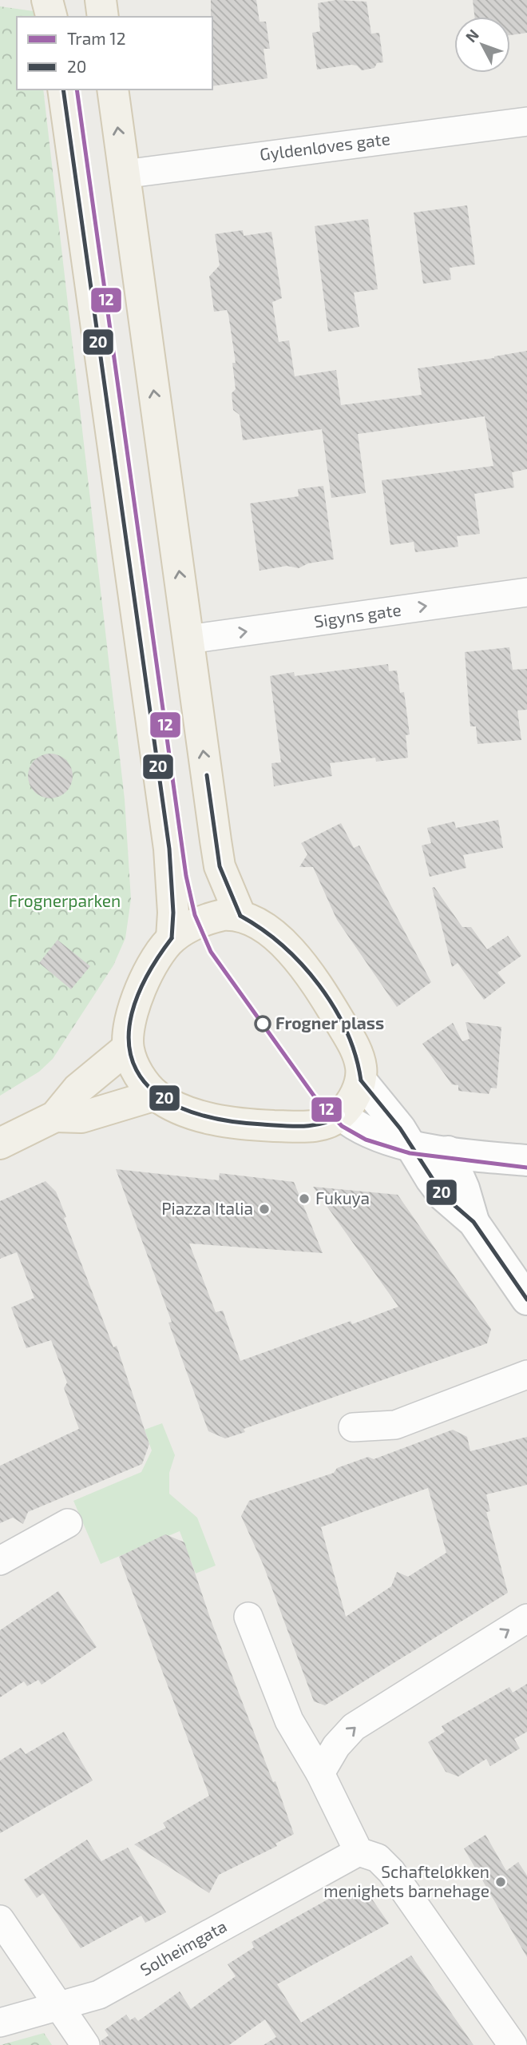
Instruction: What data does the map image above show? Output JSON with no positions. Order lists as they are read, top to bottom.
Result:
{
  "streets": {
    "street": ["Gyldenløves gate", "Sigyns gate", "Solheimgata"]
  },
  "one_way": ["Sigyns gate"],
  "parks": ["Frognerparken"],
  "places": [
    "Frogner plass",
    "Fukuya",
    "Piazza Italia",
    "Schafteløkken menighets barnehage"
  ],
  "lines": ["tram line 12", "transit line 20"],
  "legend": ["Tram 12", "20"],
  "north": "top left"
}
